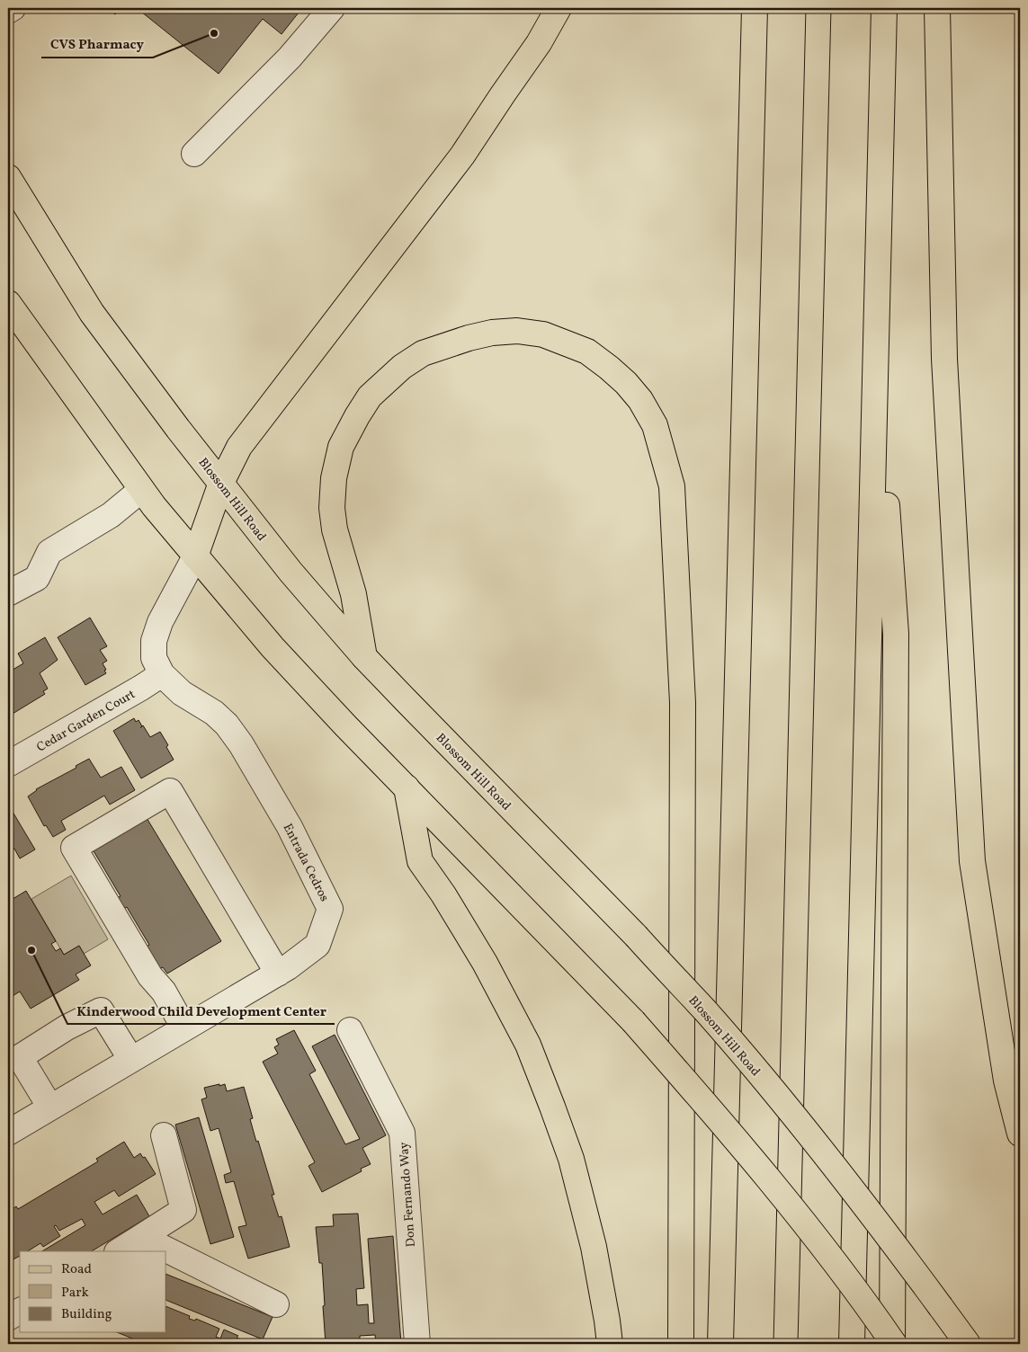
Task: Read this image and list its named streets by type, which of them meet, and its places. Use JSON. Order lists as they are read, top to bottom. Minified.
{"streets":{"main road":["Blossom Hill Road"],"street":["Cedar Garden Court","Entrada Cedros","Don Fernando Way"]},"crossings":[["Cedar Garden Court","Entrada Cedros"]],"places":["CVS Pharmacy","Kinderwood Child Development Center"],"legend":["Road","Park","Building"]}
